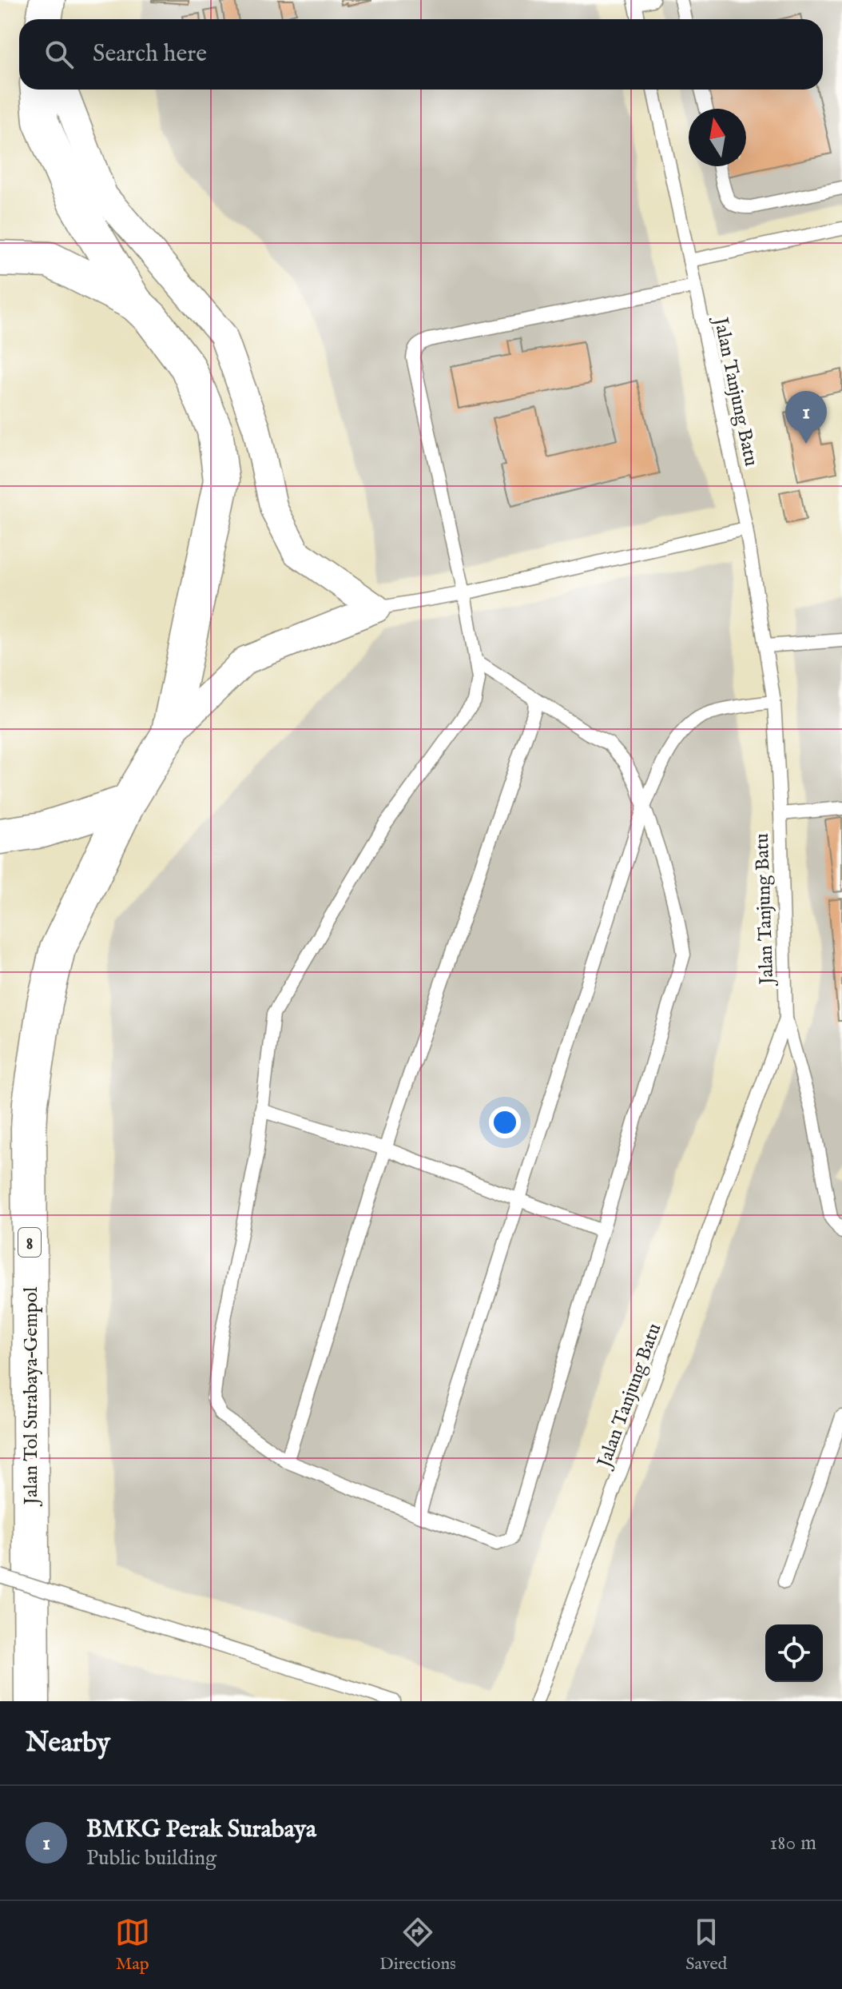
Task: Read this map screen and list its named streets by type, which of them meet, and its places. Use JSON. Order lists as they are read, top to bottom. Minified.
{"streets":{"main road":["8","Jalan Tol Surabaya–Gempol"],"lane":["Jalan Tanjung Batu"]},"north":"top","page":{"search":"Search here","pins":"1","heading":"Nearby","list":[{"mark":"1","name":"BMKG Perak Surabaya","note":"Public building","value":"180 m"}],"nav":["Map","Directions","Saved"]}}
